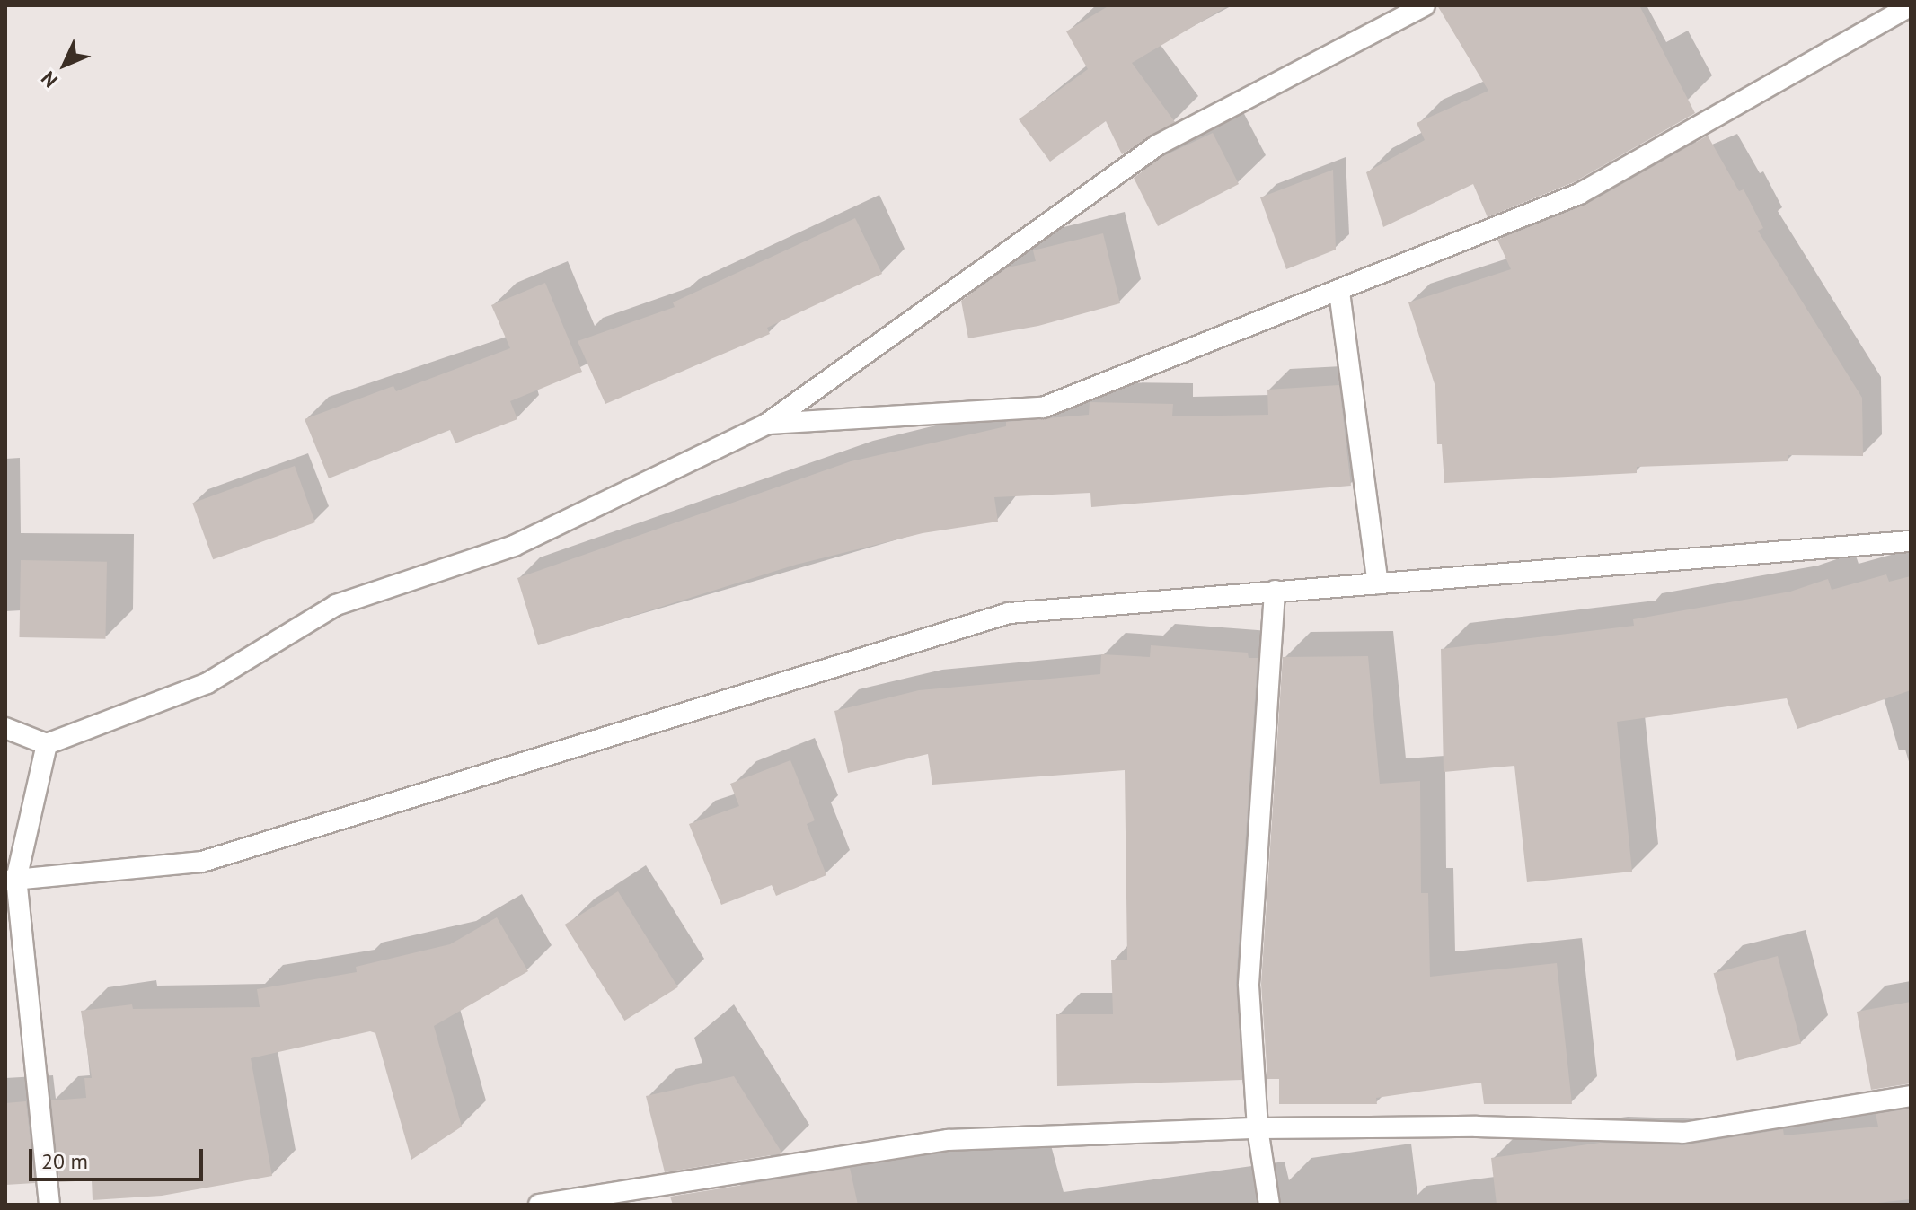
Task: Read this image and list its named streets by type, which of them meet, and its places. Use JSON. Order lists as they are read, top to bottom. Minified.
{"scale_bar":"20 m","north":"bottom left"}
